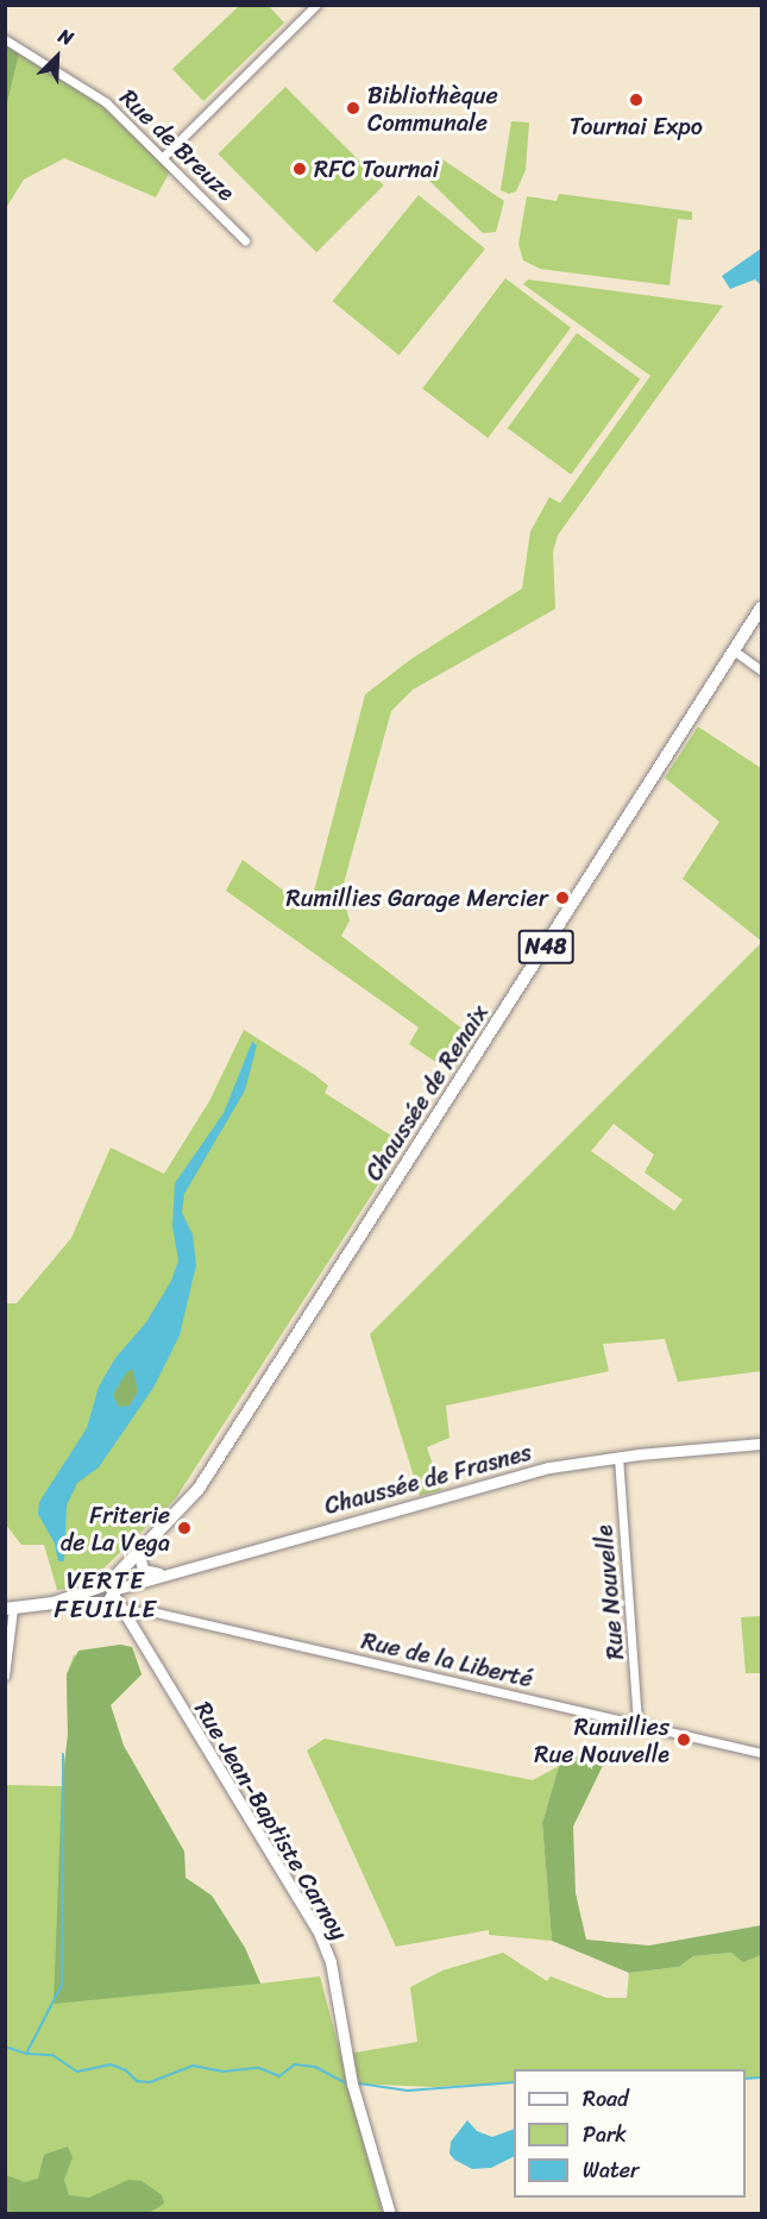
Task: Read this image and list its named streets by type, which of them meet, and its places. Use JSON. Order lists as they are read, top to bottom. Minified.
{"streets":{"main road":["N48","Chaussée de Renaix","Chaussée de Frasnes","Rue Jean-Baptiste Carnoy"],"street":["Rue de Breuze","Rue Nouvelle","Rue de la Liberté"]},"crossings":[["N48","Chaussée de Renaix"],["N48","Chaussée de Frasnes"],["Chaussée de Renaix","Chaussée de Frasnes"],["Chaussée de Frasnes","Rue Nouvelle"],["Rue Nouvelle","Rue de la Liberté"],["Rue de la Liberté","Rue Jean-Baptiste Carnoy"]],"districts":["VERTE FEUILLE"],"places":["Tournai Expo","Bibliothèque Communale","RFC Tournai","Rumillies Garage Mercier","Friterie de La Vega","Rumillies Rue Nouvelle"],"legend":["Road","Park","Water"],"north":"top right"}
